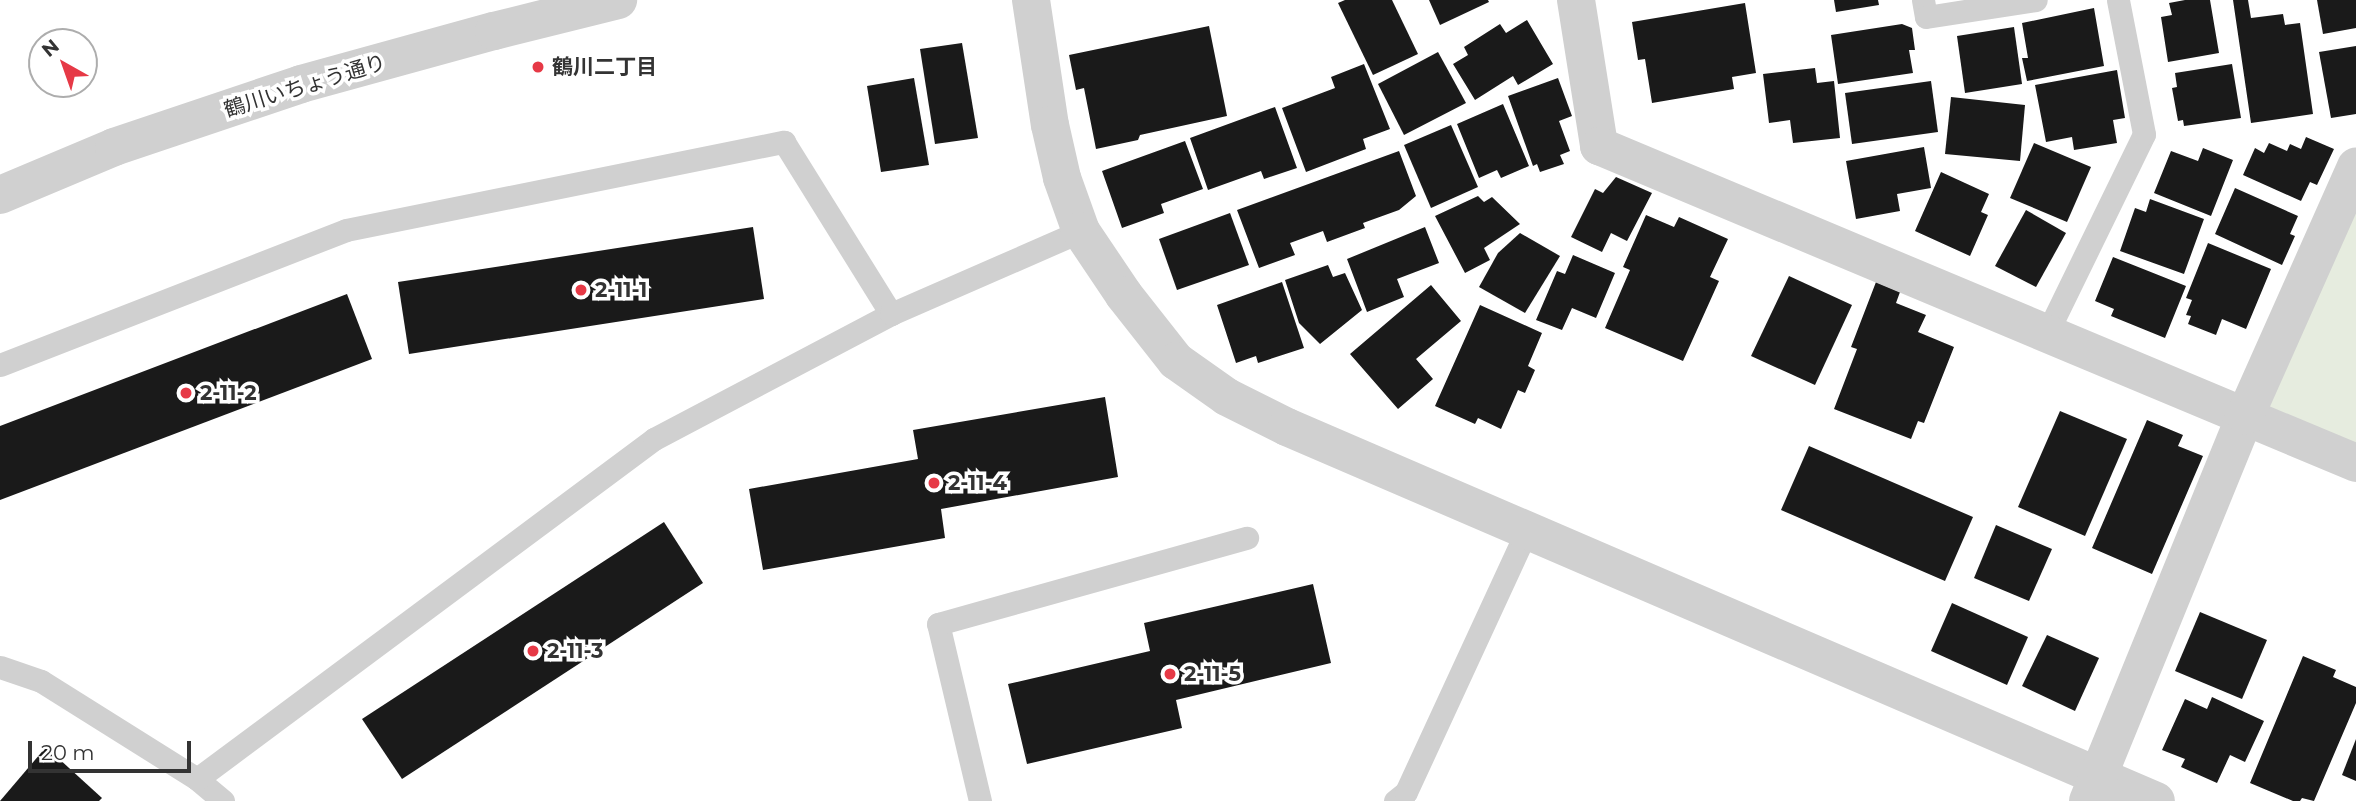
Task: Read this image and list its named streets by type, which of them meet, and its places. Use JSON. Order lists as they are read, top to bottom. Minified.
{"streets":{"street":["鶴川いちょう通り"]},"places":["鶴川二丁目","2-11-1","2-11-2","2-11-4","2-11-3","2-11-5"],"scale_bar":"20 m","north":"top left"}
